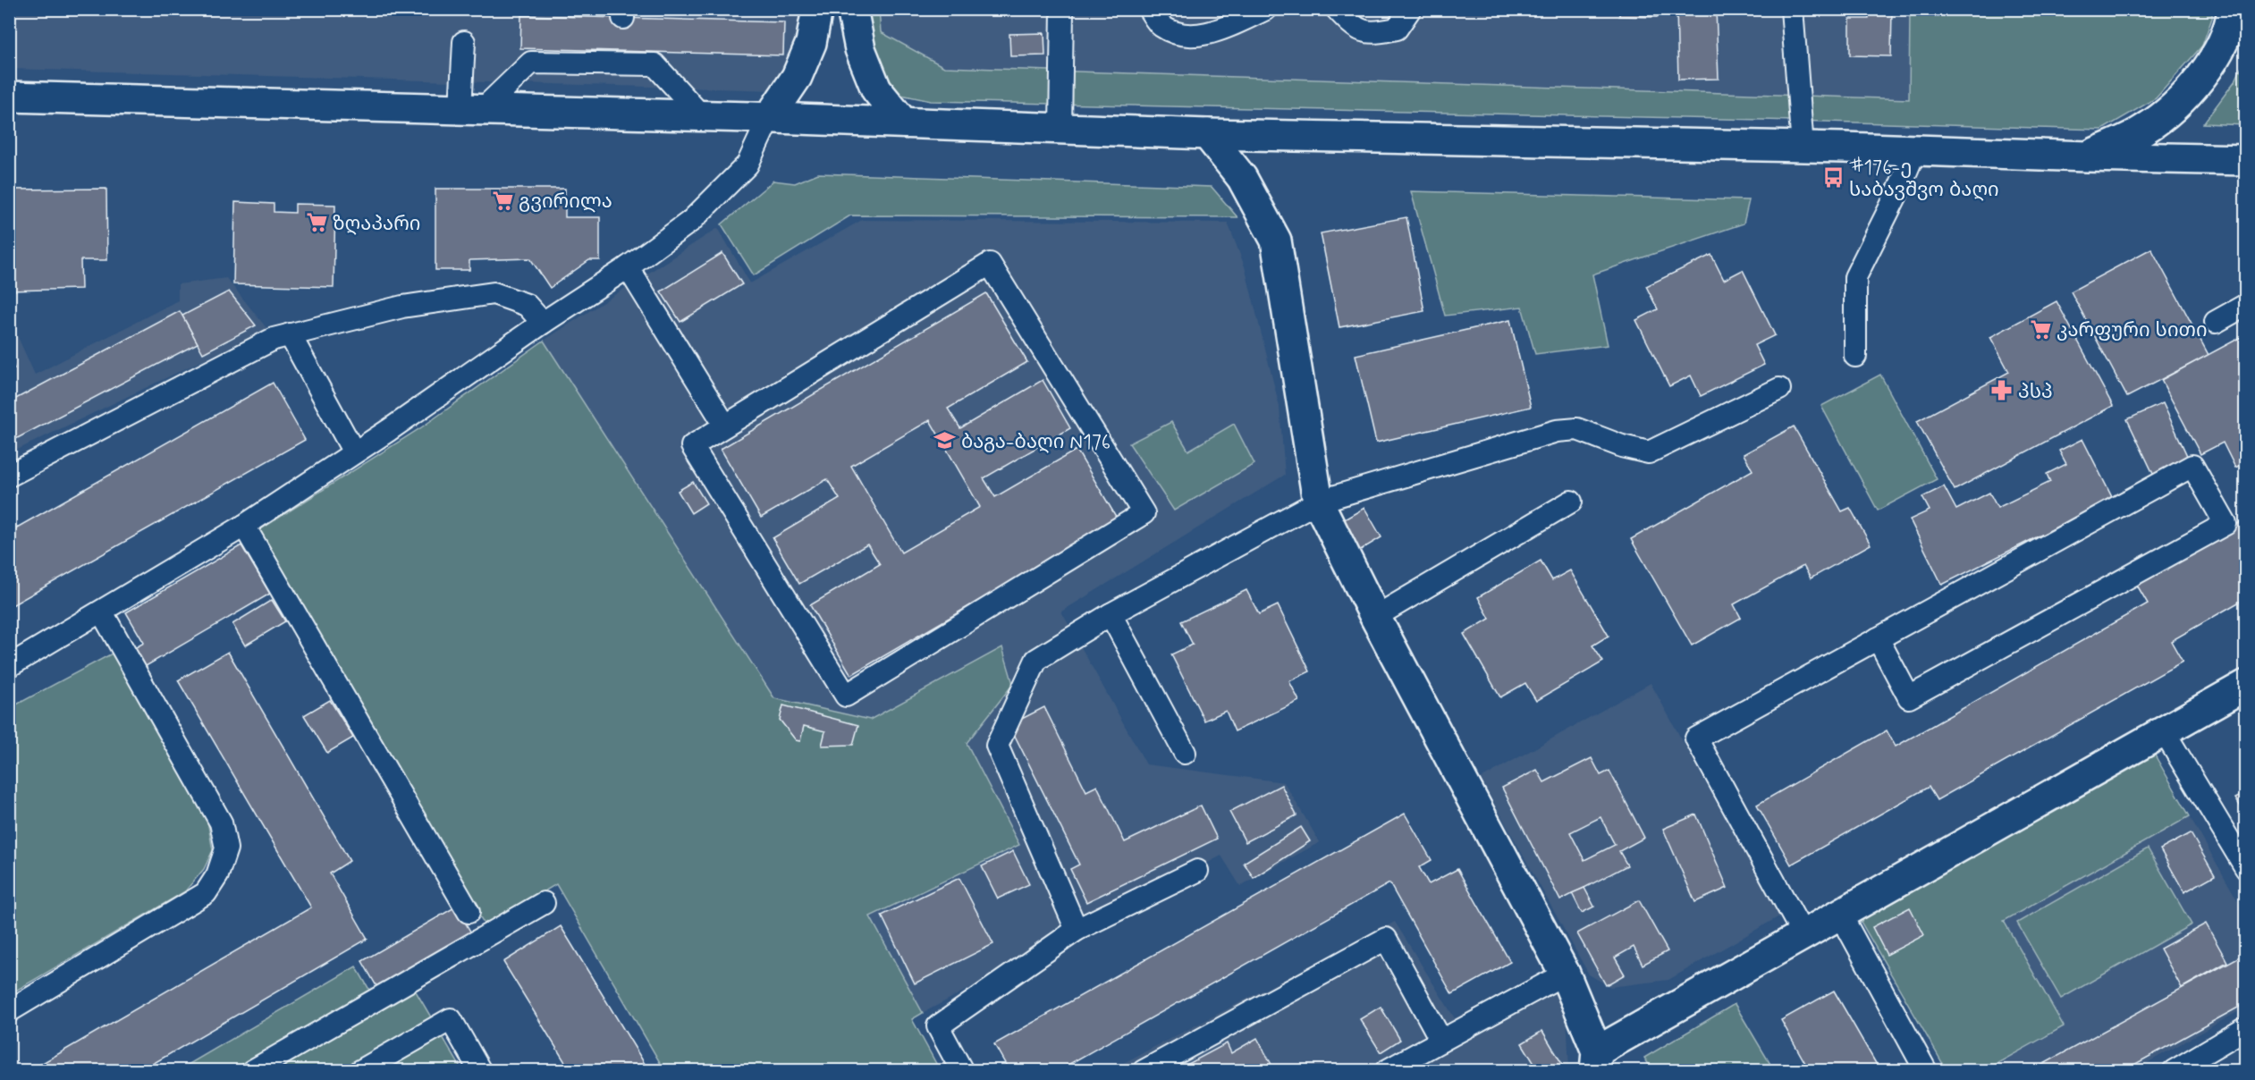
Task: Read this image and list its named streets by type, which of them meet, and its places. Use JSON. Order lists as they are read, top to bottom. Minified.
{"places":{"bus stop":["#176-ე საბავშვო ბაღი"],"supermarket":["გვირილა","ზღაპარი","კარფური სითი"],"pharmacy":["პსპ"],"school or university":["ბაგა-ბაღი N176"]}}
